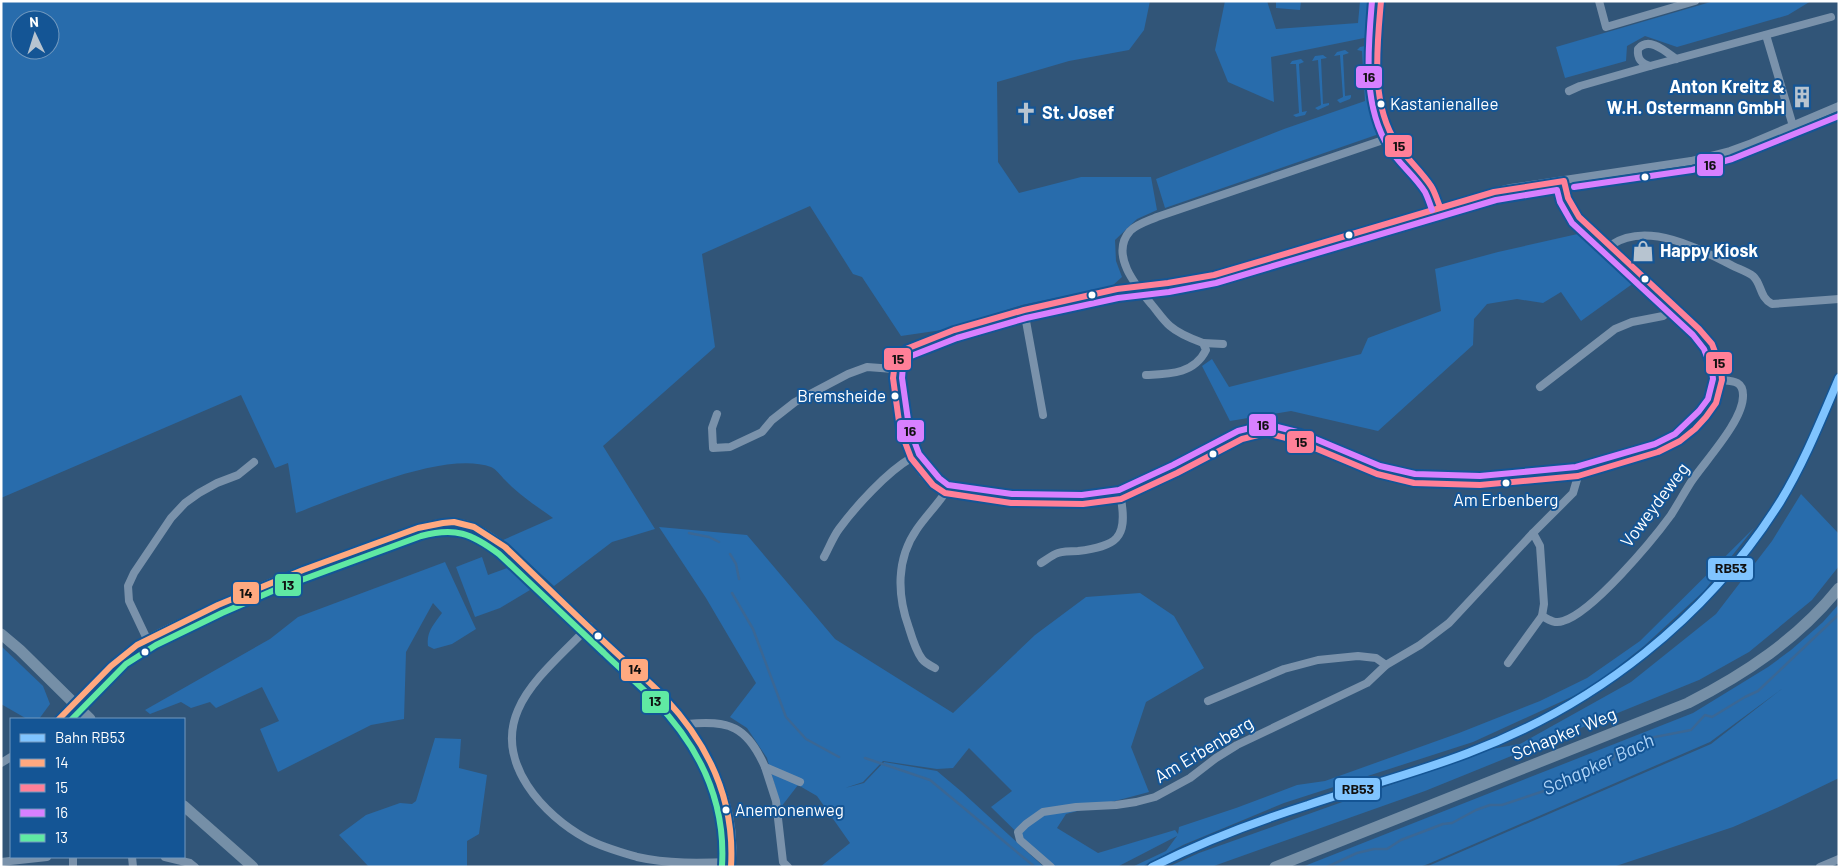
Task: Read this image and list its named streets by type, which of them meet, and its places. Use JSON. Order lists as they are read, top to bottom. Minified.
{"streets":{"street":["Voweydeweg","Schapker Weg","Am Erbenberg"]},"water":["Schapker Bach"],"places":{"building":["Anton Kreitz & W.H. Ostermann GmbH"],"other":["Kastanienallee","Bremsheide","Am Erbenberg","Anemonenweg"],"church":["St. Josef"],"shop":["Happy Kiosk"]},"lines":["transit line 15","transit line 16","rail line RB53","transit line 14","transit line 13"],"legend":["Bahn RB53","14","15","16","13"],"north":"top"}
